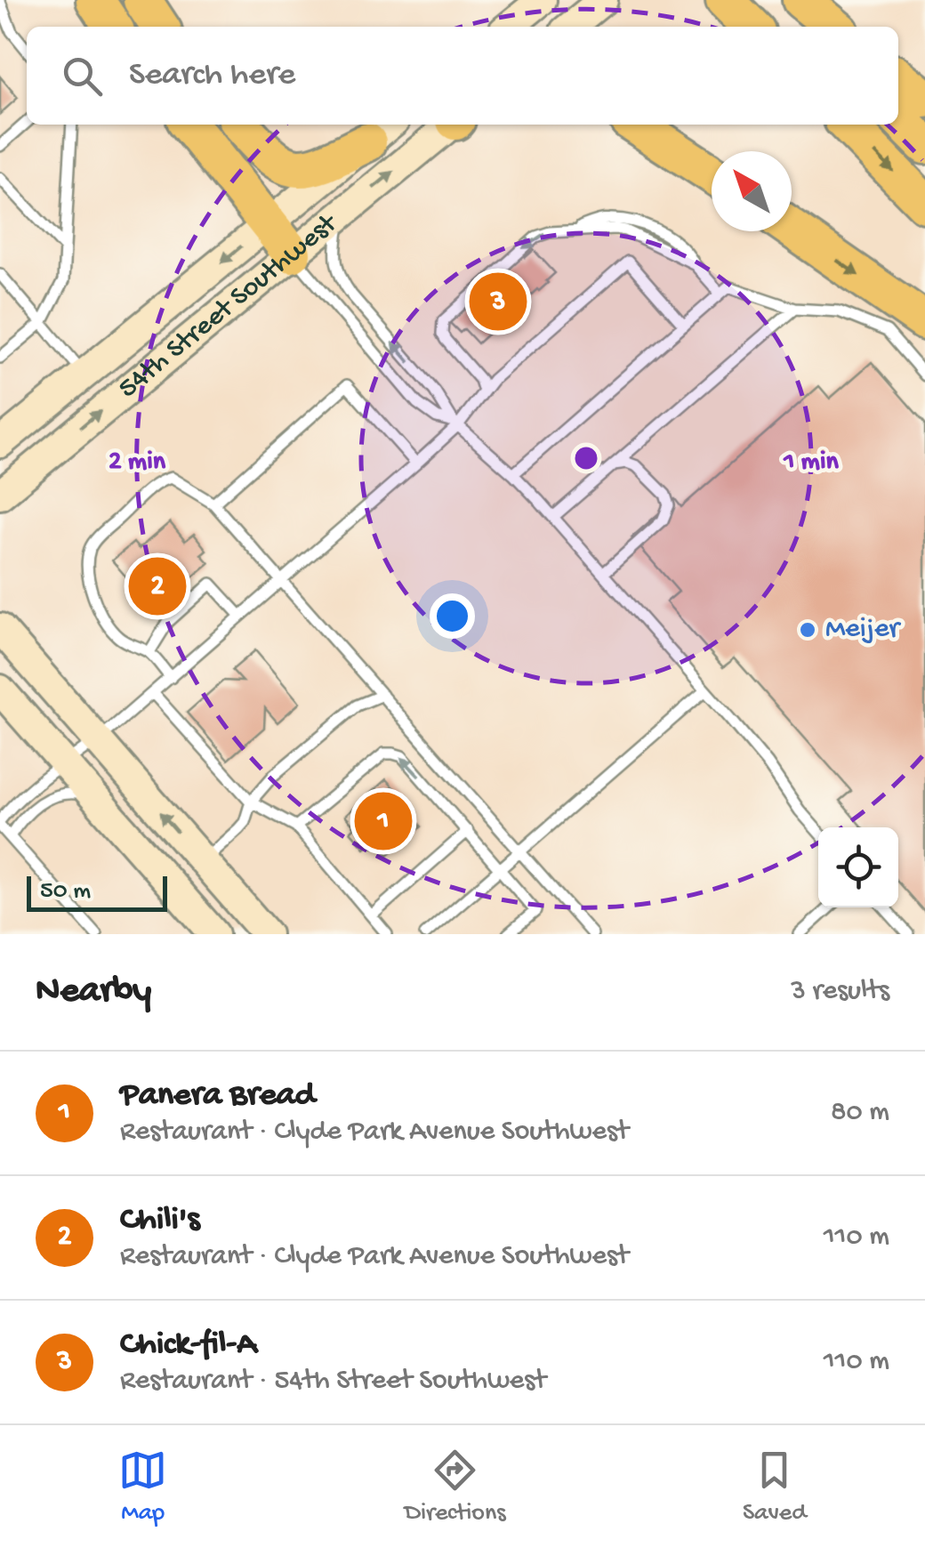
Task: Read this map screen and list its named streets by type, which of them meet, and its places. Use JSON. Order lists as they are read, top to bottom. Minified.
{"streets":{"main road":["54th Street Southwest"]},"places":["Meijer"],"scale_bar":"50 m","north":"top left","page":{"search":"Search here","pins":["3","2","1"],"scale":"50 m","heading":["Nearby","3 results"],"list":[{"mark":"1","name":"Panera Bread","note":"Restaurant · Clyde Park Avenue Southwest","value":"80 m"},{"mark":"2","name":"Chili's","note":"Restaurant · Clyde Park Avenue Southwest","value":"110 m"},{"mark":"3","name":"Chick-fil-A","note":"Restaurant · 54th Street Southwest","value":"110 m"}],"nav":["Map","Directions","Saved"]},"rings":["1 min","2 min"]}
